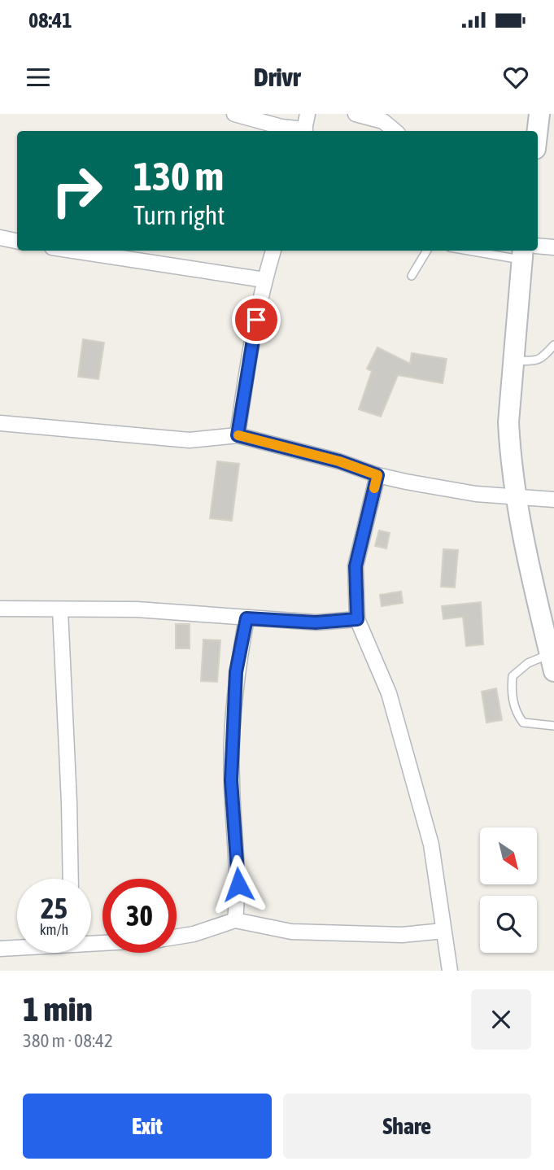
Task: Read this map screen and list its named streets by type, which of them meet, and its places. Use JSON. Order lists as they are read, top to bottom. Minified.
{"north":"bottom right","page":{"status":"08:41","header":"Drivr","turn":["130 m","Turn right"],"speed":"25 km/h","limit":"30","heading":["1 min","380 m · 08:42"],"buttons":["Exit","Share"]}}
